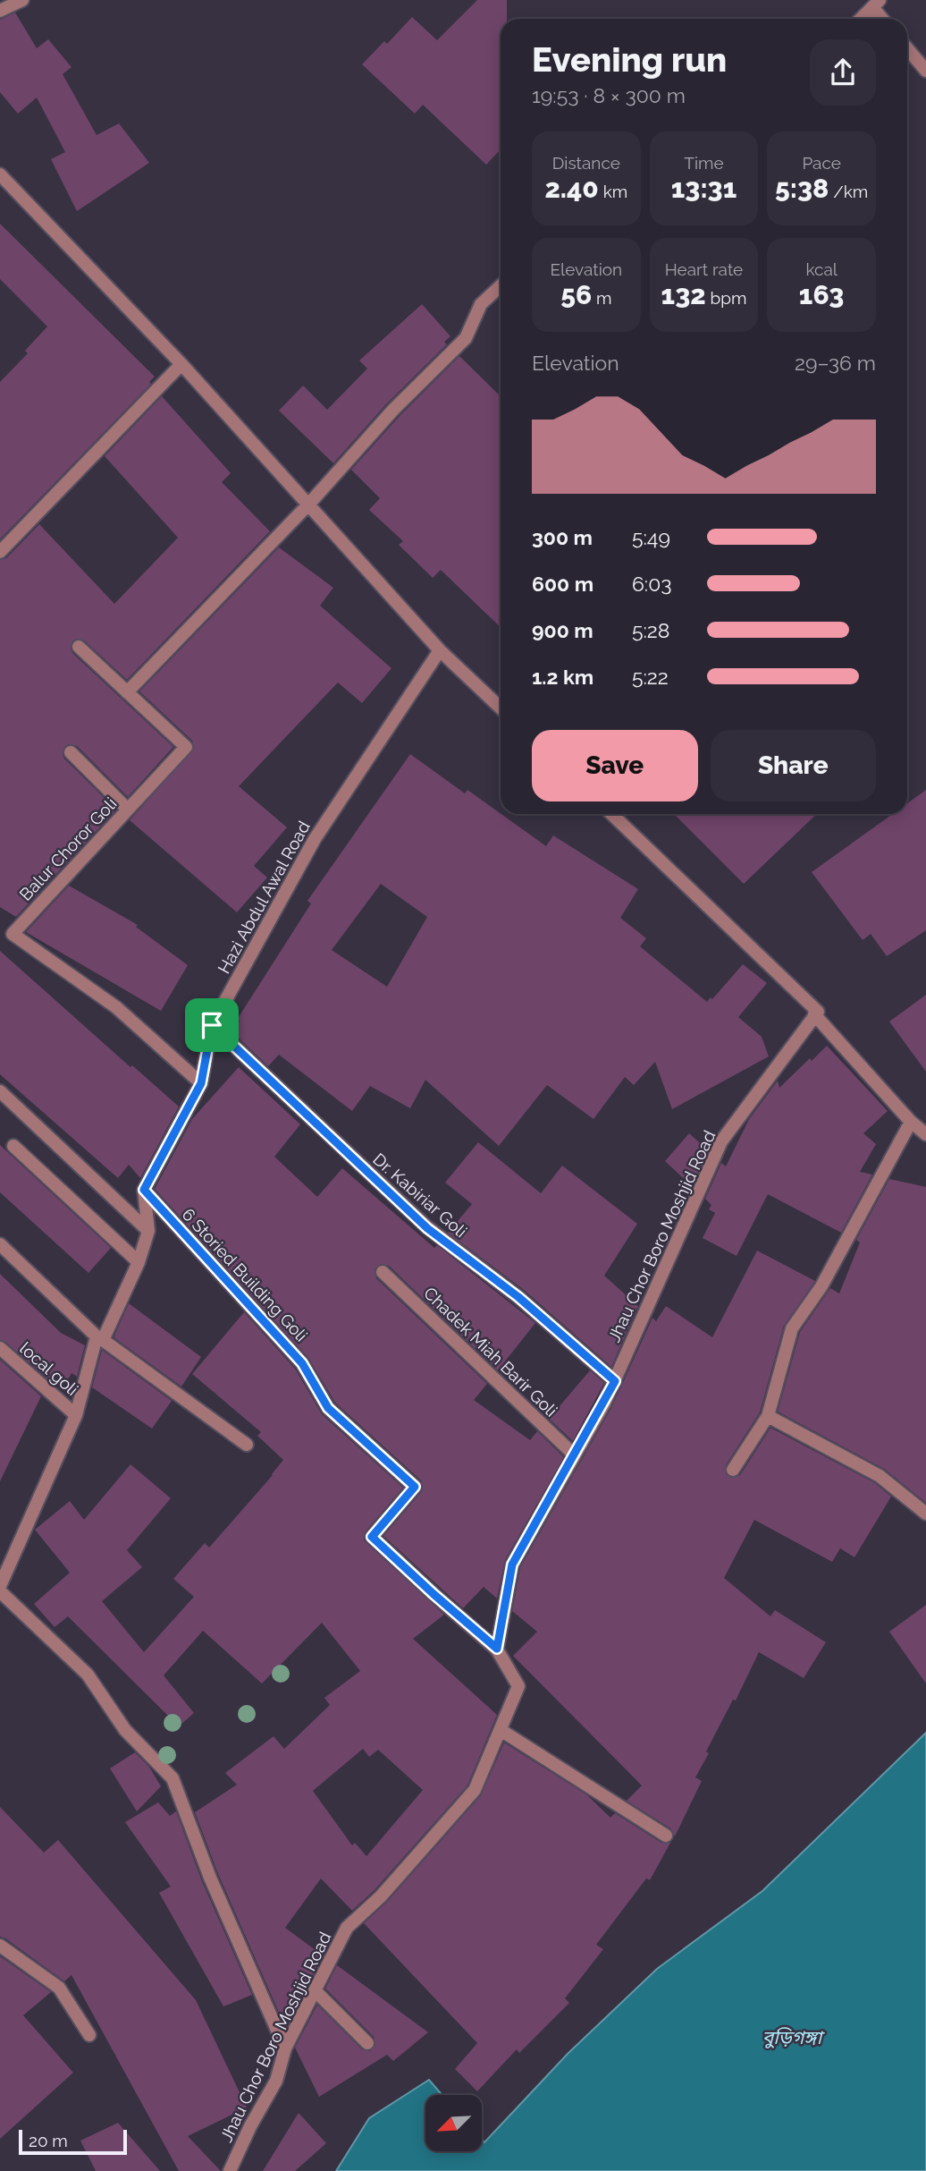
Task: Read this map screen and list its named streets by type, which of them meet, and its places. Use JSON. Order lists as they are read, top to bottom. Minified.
{"streets":{"street":["Balur Choror Goli","Hazi Abdul Awal Road","Dr. Kabiriar Goli","Jhau Chor Boro Moshjid Road","6 Storied Building Goli","Chadek Miah Barir Goli","local goli"]},"crossings":[["Balur Choror Goli","Hazi Abdul Awal Road"],["Hazi Abdul Awal Road","Dr. Kabiriar Goli"],["Hazi Abdul Awal Road","6 Storied Building Goli"],["Dr. Kabiriar Goli","Jhau Chor Boro Moshjid Road"],["Jhau Chor Boro Moshjid Road","6 Storied Building Goli"],["Jhau Chor Boro Moshjid Road","Chadek Miah Barir Goli"]],"water":["বুড়িগঙ্গা"],"scale_bar":"20 m","north":"bottom left","page":{"heading":["Evening run","19:53 · 8 × 300 m"],"stats":[["Distance","2.40 km"],["Time","13:31"],["Pace","5:38 /km"],["Elevation","56 m"],["Heart rate","132 bpm"],["kcal","163"]],"chart":["Elevation","29–36 m"],"list":[{"name":"300 m","note":"5:49"},{"name":"600 m","note":"6:03"},{"name":"900 m","note":"5:28"},{"name":"1.2 km","note":"5:22"}],"buttons":["Save","Share"],"scale":"20 m"}}
